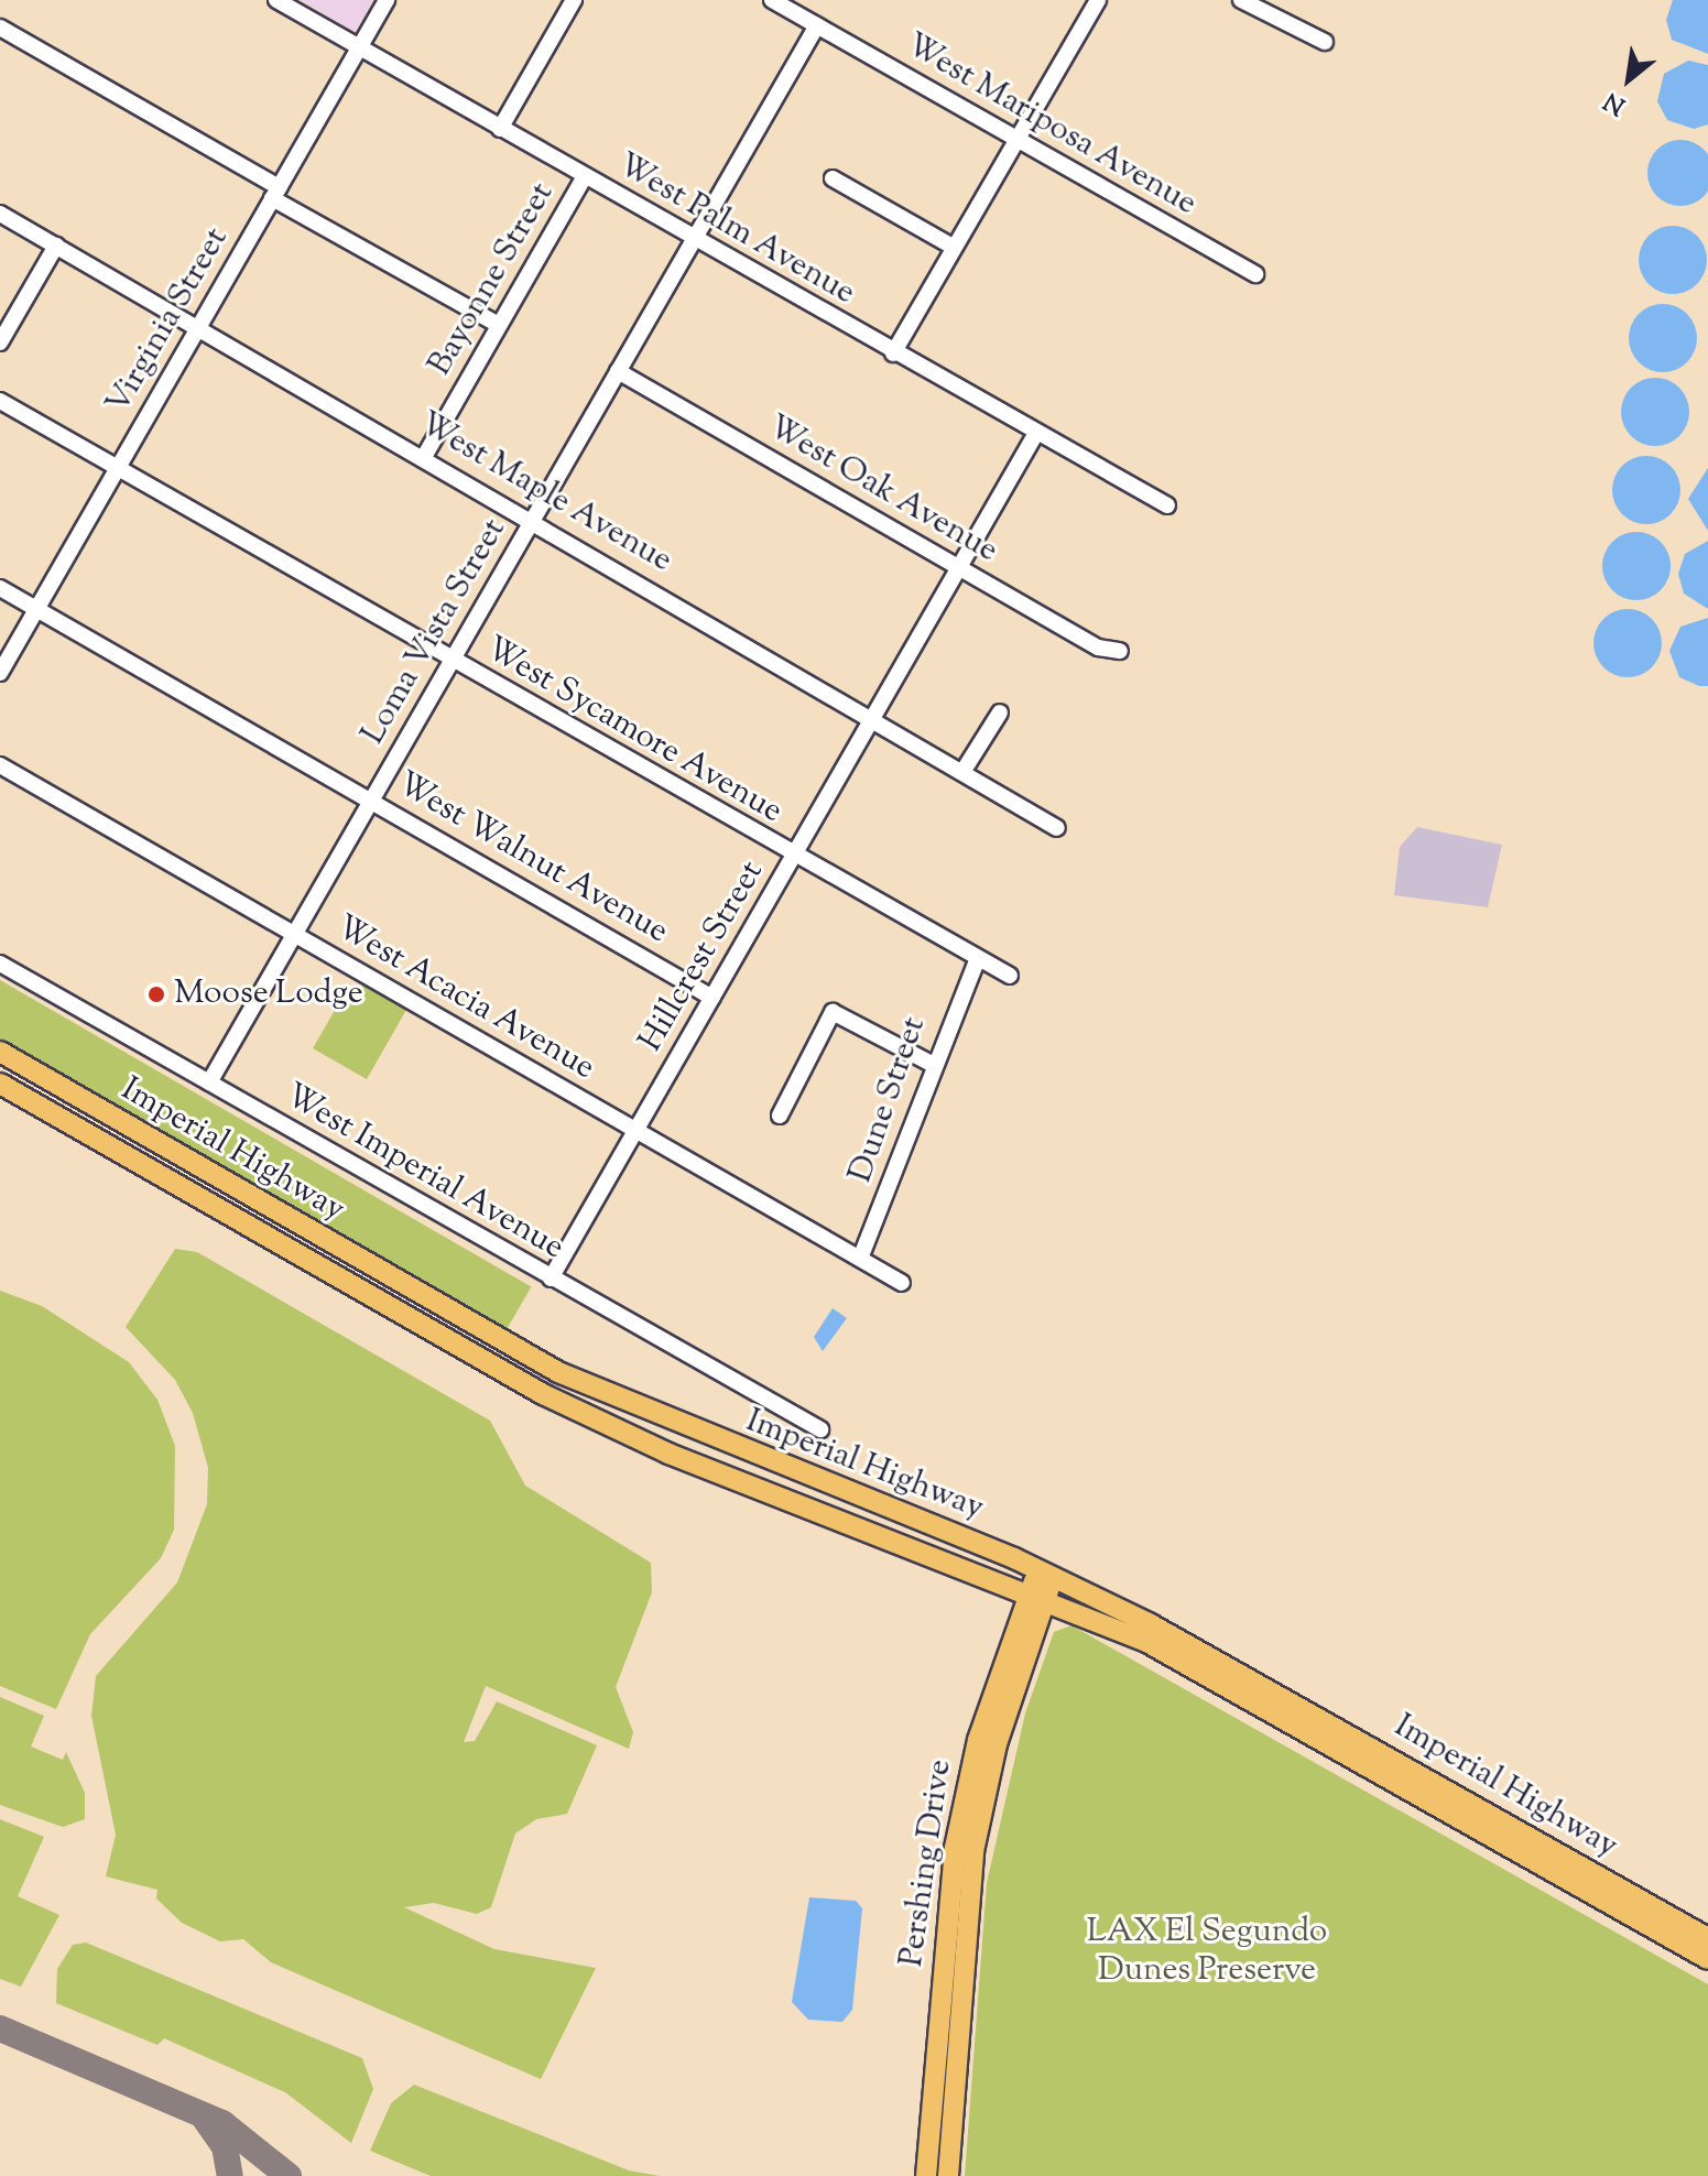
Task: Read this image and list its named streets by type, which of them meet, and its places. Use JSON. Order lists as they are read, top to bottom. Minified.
{"streets":{"main road":["Imperial Highway","Pershing Drive"],"street":["West Mariposa Avenue","West Palm Avenue","Bayonne Street","Virginia Street","West Oak Avenue","West Maple Avenue","Loma Vista Street","West Sycamore Avenue","West Walnut Avenue","Hillcrest Street","West Acacia Avenue","Dune Street","West Imperial Avenue"]},"crossings":[["West Mariposa Avenue","Loma Vista Street"],["West Palm Avenue","Bayonne Street"],["West Palm Avenue","Virginia Street"],["West Palm Avenue","Loma Vista Street"],["West Palm Avenue","Hillcrest Street"],["Bayonne Street","West Maple Avenue"],["Virginia Street","West Maple Avenue"],["Virginia Street","West Sycamore Avenue"],["Virginia Street","West Walnut Avenue"],["West Oak Avenue","Loma Vista Street"],["West Oak Avenue","Hillcrest Street"],["West Maple Avenue","Loma Vista Street"],["West Maple Avenue","Hillcrest Street"],["Loma Vista Street","West Sycamore Avenue"],["Loma Vista Street","West Walnut Avenue"],["Loma Vista Street","West Acacia Avenue"],["Loma Vista Street","West Imperial Avenue"],["West Sycamore Avenue","Hillcrest Street"],["West Sycamore Avenue","Dune Street"],["West Walnut Avenue","Hillcrest Street"],["Hillcrest Street","West Acacia Avenue"],["Hillcrest Street","West Imperial Avenue"],["West Acacia Avenue","Dune Street"],["Imperial Highway","Pershing Drive"]],"parks":["LAX El Segundo Dunes Preserve"],"places":["Moose Lodge"],"north":"bottom left"}
